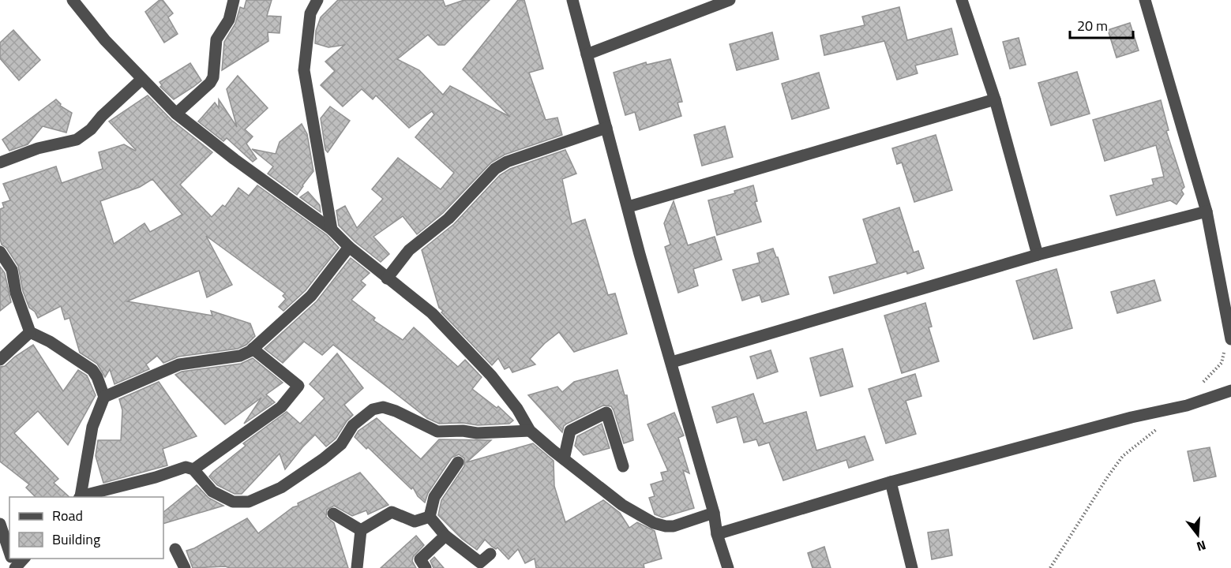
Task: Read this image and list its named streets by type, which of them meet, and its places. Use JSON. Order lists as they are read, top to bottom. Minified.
{"legend":["Road","Building"],"scale_bar":"20 m","north":"bottom"}
